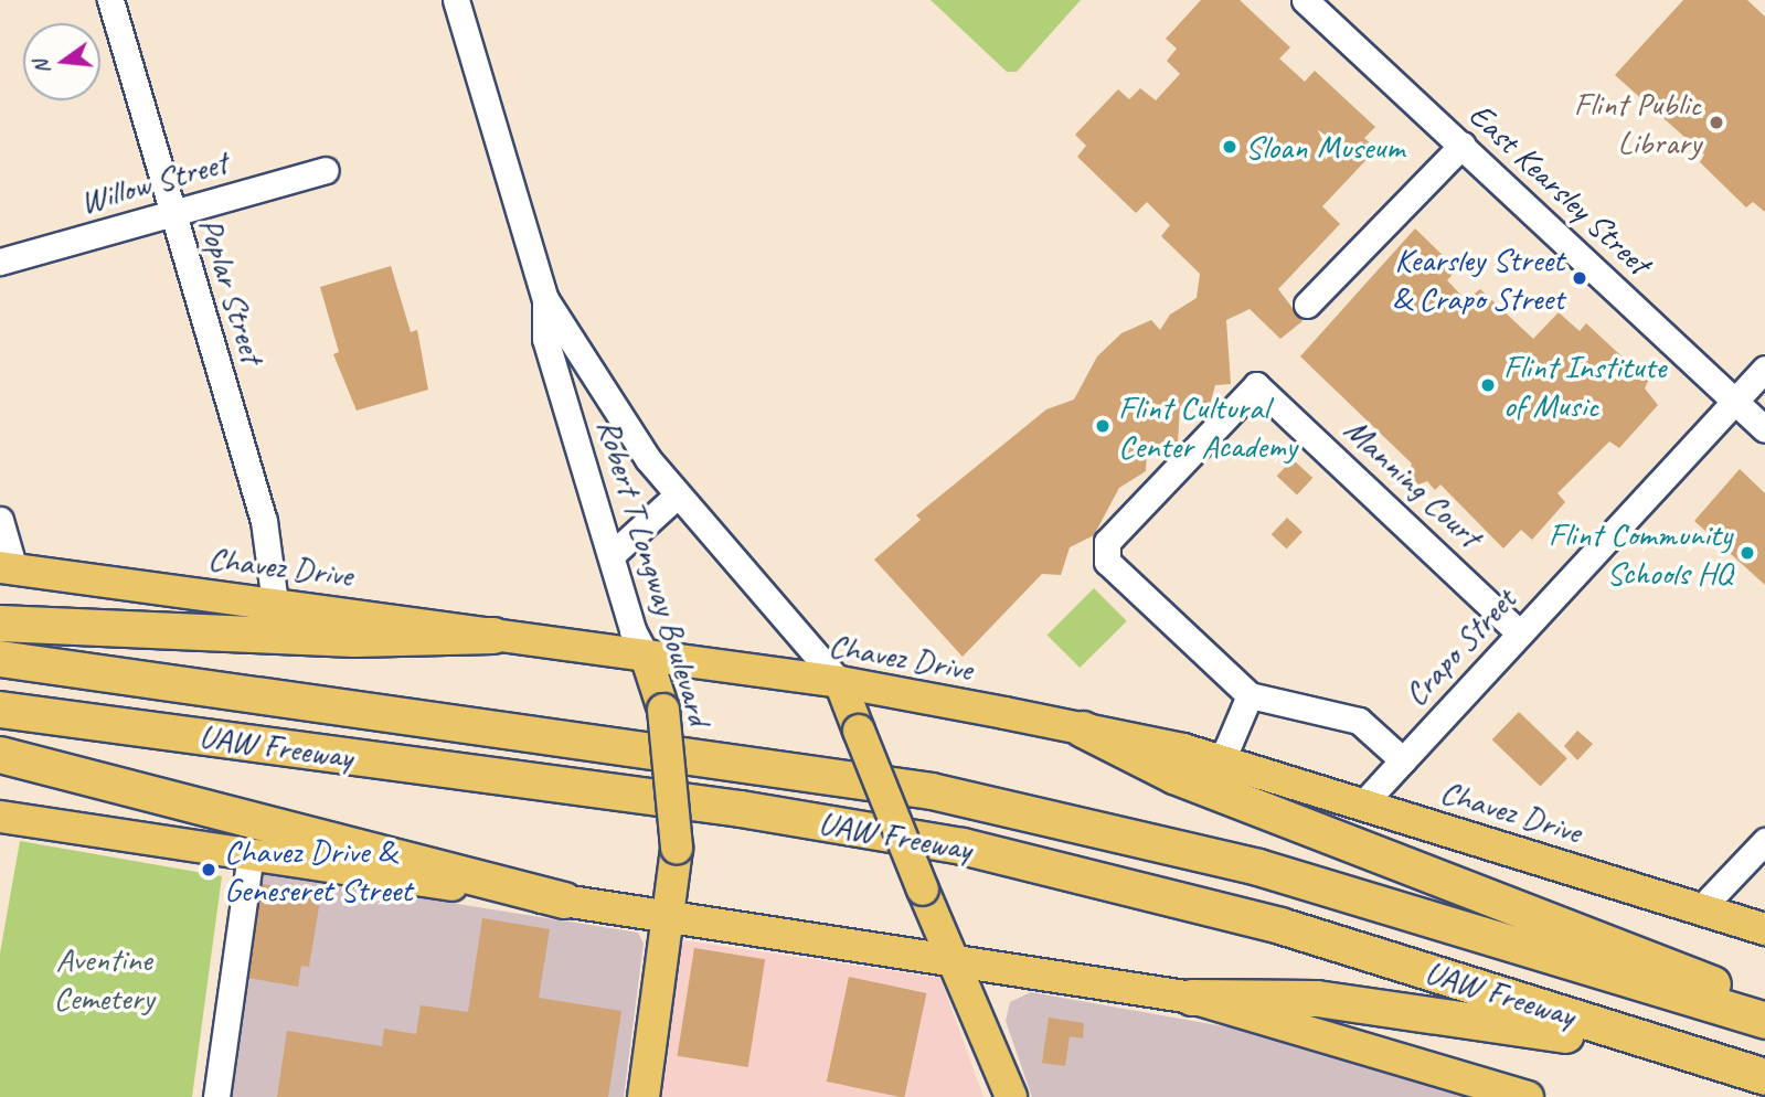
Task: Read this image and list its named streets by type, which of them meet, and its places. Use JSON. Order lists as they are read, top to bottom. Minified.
{"streets":{"highway":["UAW Freeway"],"main road":["Chavez Drive","Robert T Longway Boulevard"],"street":["Willow Street","East Kearsley Street","Poplar Street","Manning Court","Crapo Street"]},"crossings":[["Willow Street","Poplar Street"],["East Kearsley Street","Crapo Street"],["Poplar Street","Chavez Drive"],["Manning Court","Crapo Street"],["Chavez Drive","Robert T Longway Boulevard"],["Chavez Drive","Crapo Street"]],"parks":["Aventine Cemetery"],"places":["Flint Public Library","Sloan Museum","Kearsley Street & Crapo Street","Flint Institute of Music","Flint Cultural Center Academy","Flint Community Schools HQ","Chavez Drive & Geneseret Street"],"north":"left"}
